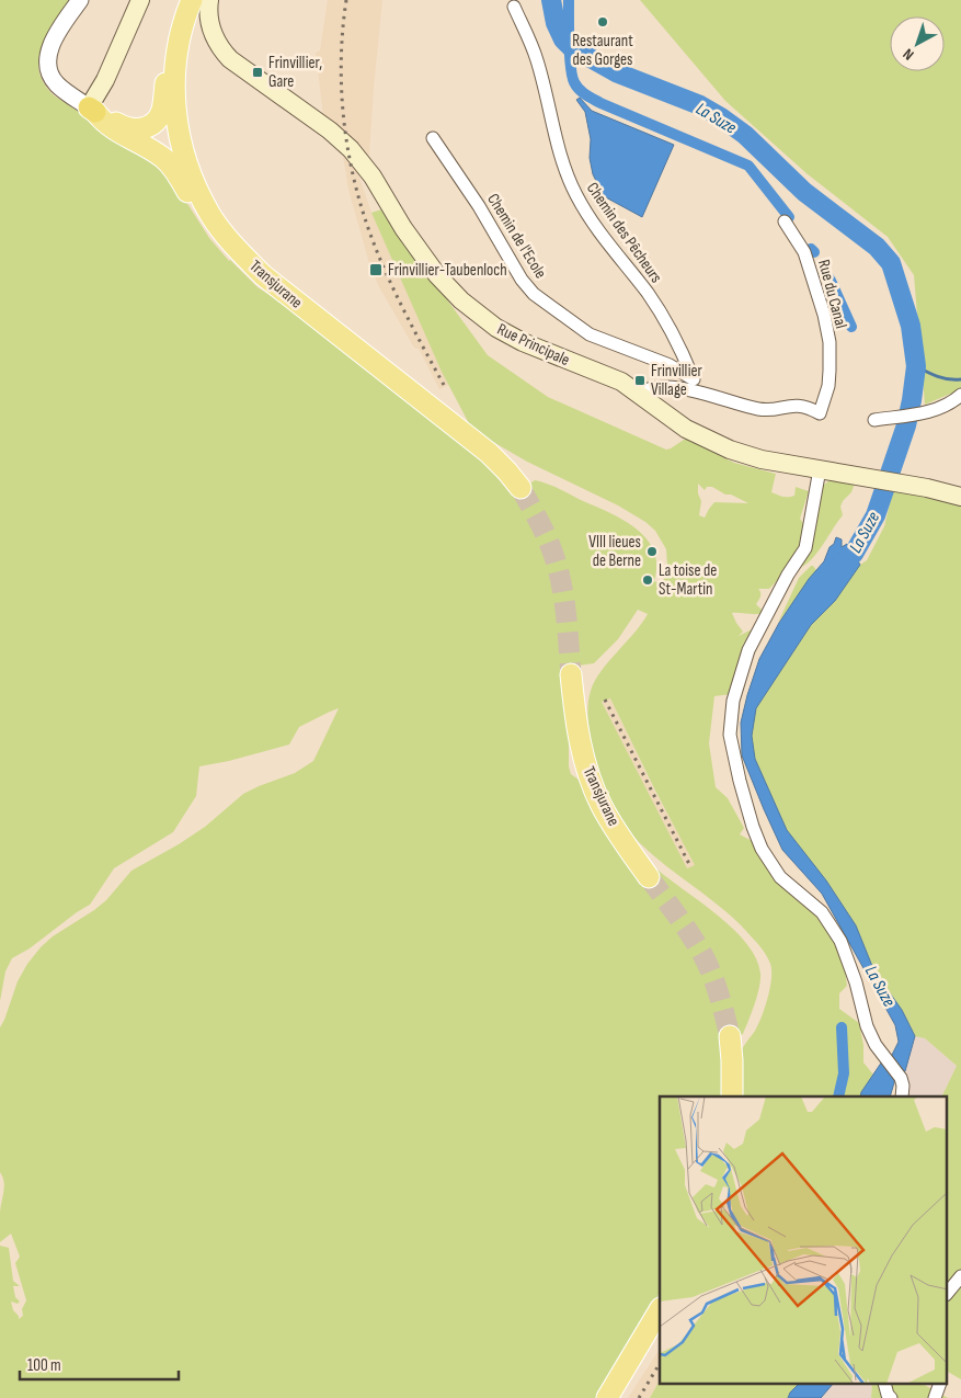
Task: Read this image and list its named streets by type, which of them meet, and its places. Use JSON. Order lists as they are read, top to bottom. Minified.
{"streets":{"main road":["Transjurane","Rue Principale"],"street":["Chemin des Pêcheurs","Chemin de l'Ecole","Rue du Canal"]},"crossings":[["Chemin des Pêcheurs","Chemin de l'Ecole"],["Chemin de l'Ecole","Rue du Canal"]],"water":["La Suze"],"places":{"other":["Restaurant des Gorges","VIII lieues de Berne","La toise de St-Martin"],"transit":["Frinvillier, Gare","Frinvillier-Taubenloch","Frinvillier Village"]},"scale_bar":"100 m","north":"bottom left"}
